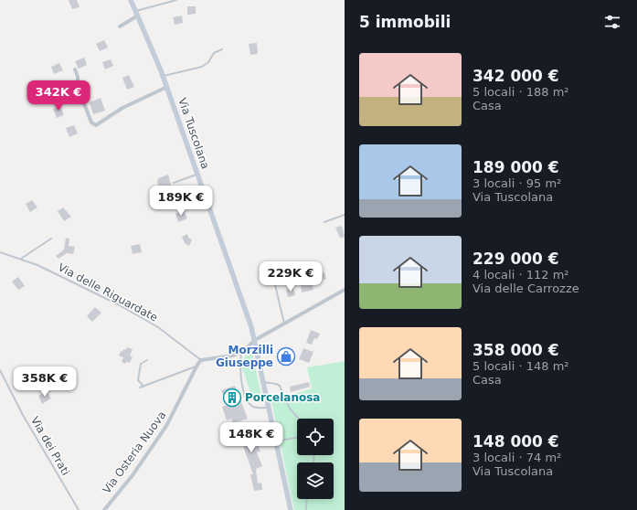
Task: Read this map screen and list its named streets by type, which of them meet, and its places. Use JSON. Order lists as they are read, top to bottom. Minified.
{"streets":{"main road":["Via Tuscolana"],"street":["Via Osteria Nuova"],"lane":["Via delle Riguardate","Via dei Prati"]},"crossings":[["Via delle Riguardate","Via Osteria Nuova"]],"places":{"shop":["Morzilli Giuseppe"],"building":["Porcelanosa"]},"page":{"heading":"5 immobili","list":[{"name":"342 000 €","note":"5 locali · 188 m² · Casa"},{"name":"189 000 €","note":"3 locali · 95 m² · Via Tuscolana"},{"name":"229 000 €","note":"4 locali · 112 m² · Via delle Carrozze"},{"name":"358 000 €","note":"5 locali · 148 m² · Casa"},{"name":"148 000 €","note":"3 locali · 74 m² · Via Tuscolana"}],"price":["342K €","189K €","229K €","358K €","148K €"]}}
